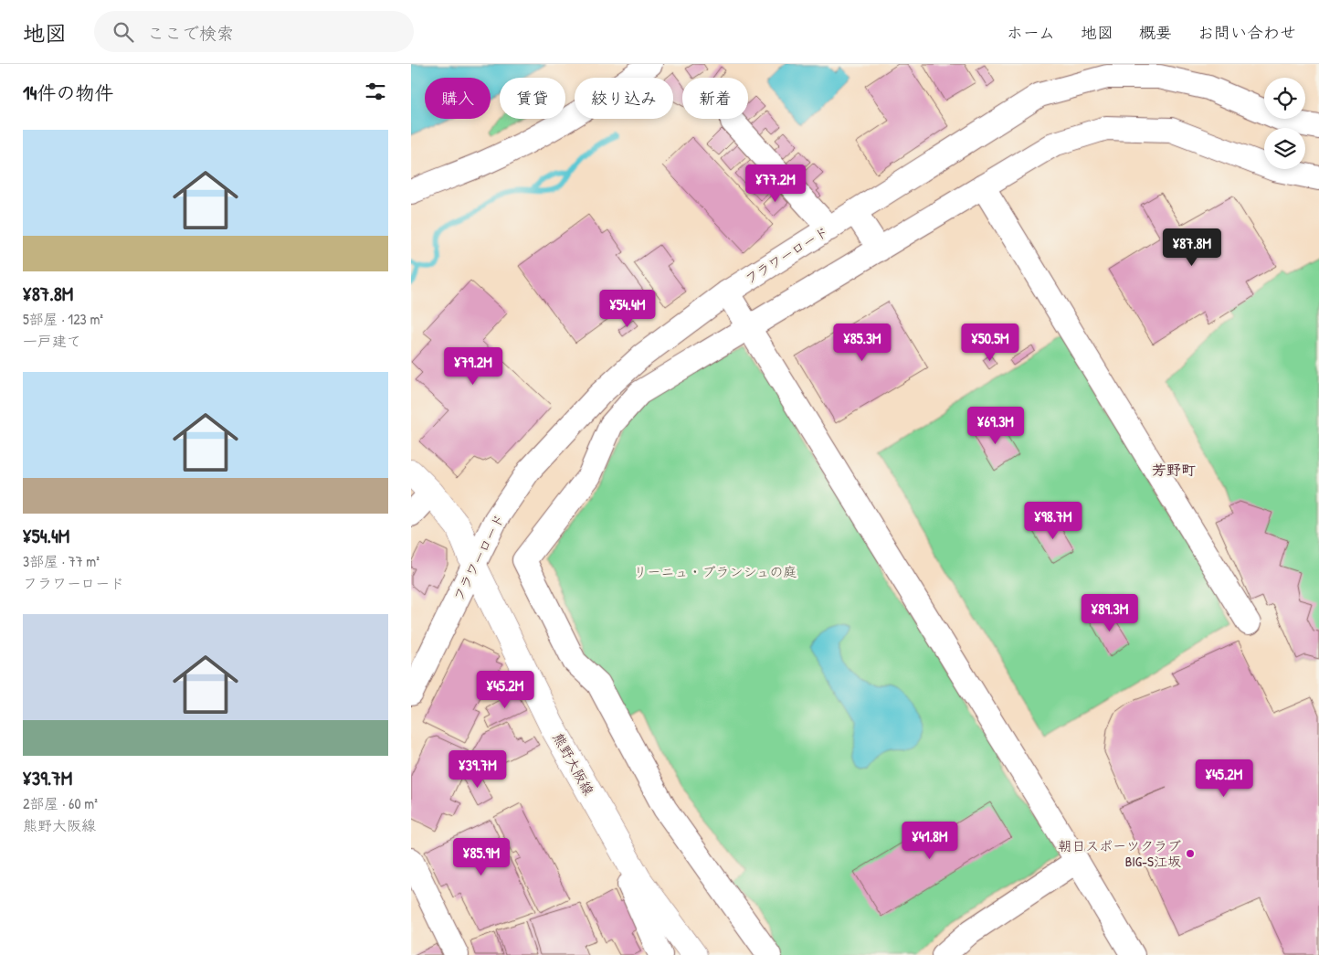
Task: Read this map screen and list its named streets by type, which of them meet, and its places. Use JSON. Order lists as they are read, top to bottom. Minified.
{"streets":{"main road":["熊野大阪線"],"street":["フラワーロード"]},"crossings":[["フラワーロード","熊野大阪線"]],"districts":["芳野町"],"parks":["リーニュ・ブランシュの庭"],"places":["朝日スポーツクラブ BIG-S江坂"],"page":{"header":"地図","search":"ここで検索","nav":["ホーム","地図","概要","お問い合わせ"],"heading":"14件の物件","chip":["購入","賃貸","絞り込み","新着"],"list":[{"name":"¥87.8M","note":"5部屋 · 123 m² · 一戸建て"},{"name":"¥54.4M","note":"3部屋 · 77 m² · フラワーロード"},{"name":"¥39.7M","note":"2部屋 · 60 m² · 熊野大阪線"}],"price":["¥77.2M","¥87.8M","¥54.4M","¥85.3M","¥50.5M","¥79.2M","¥69.3M","¥98.7M","¥89.3M","¥45.2M","¥39.7M","¥45.2M","¥41.8M","¥85.9M"]}}
